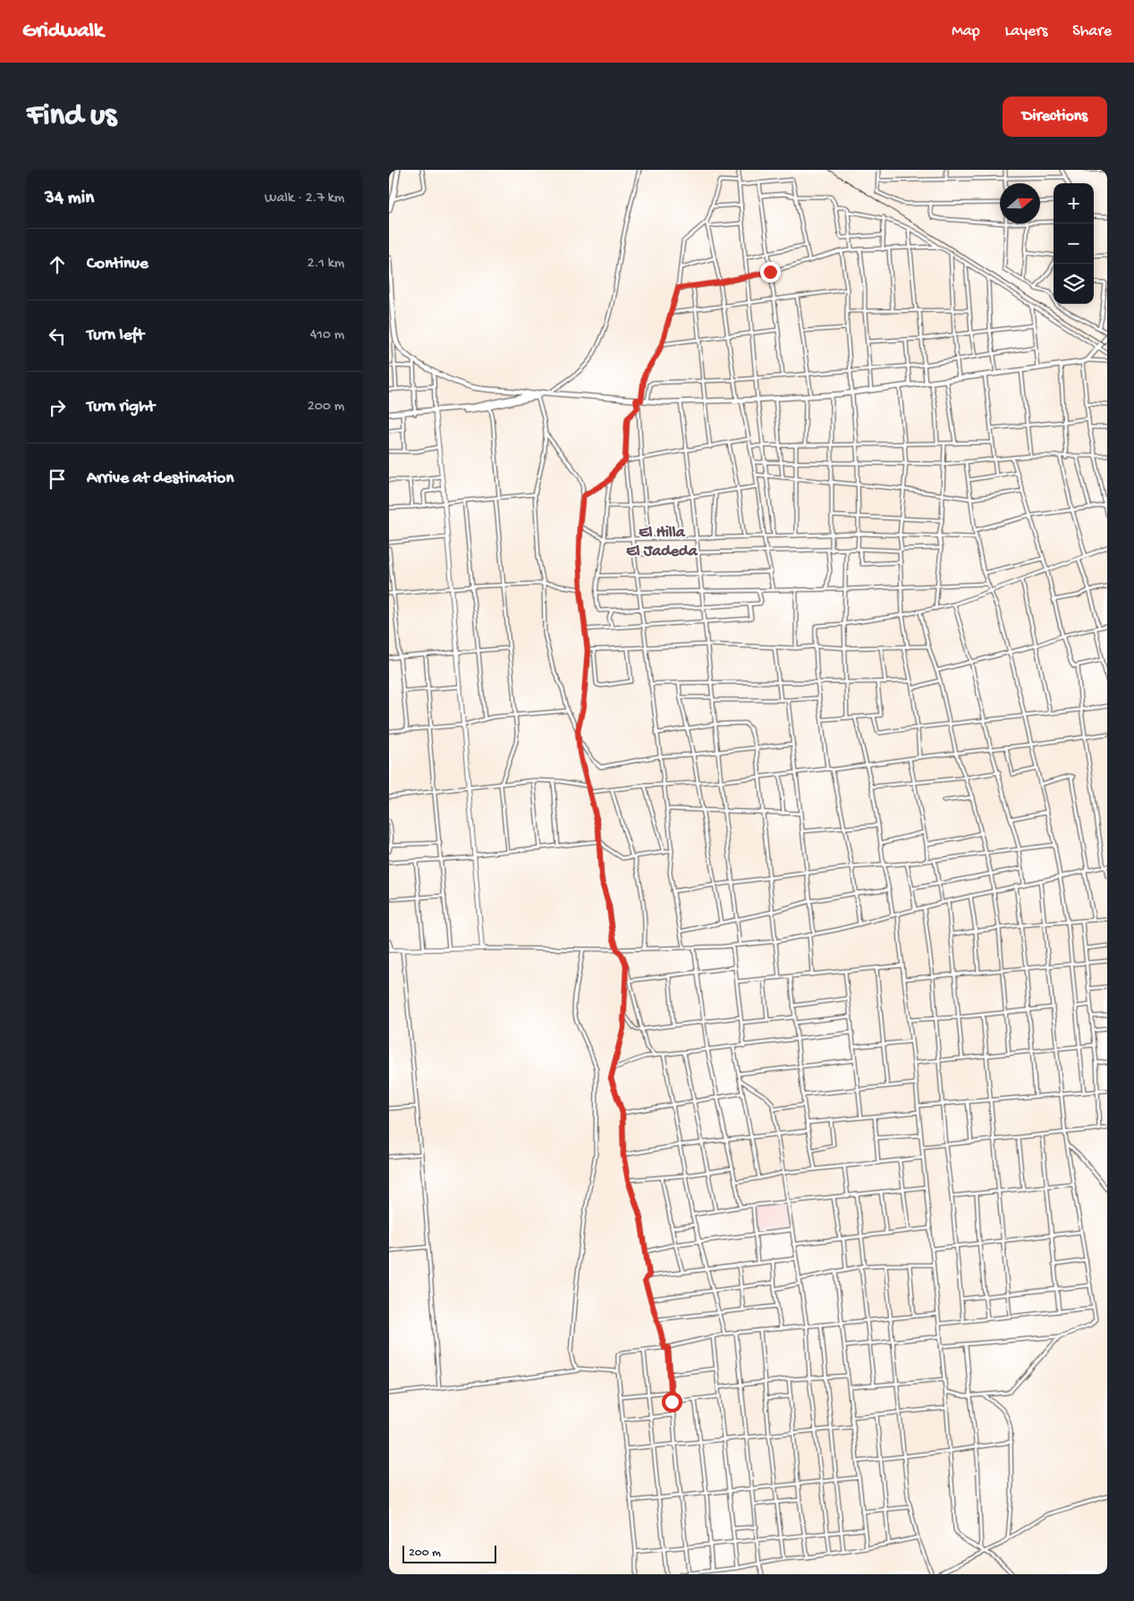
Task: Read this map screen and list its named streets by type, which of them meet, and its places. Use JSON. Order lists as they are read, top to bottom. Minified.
{"districts":["El Hilla El Jadeda"],"scale_bar":"200 m","north":"right","page":{"header":"Gridwalk","nav":["Map","Layers","Share"],"buttons":"Directions","title":"Find us","heading":["34 min","Walk · 2.7 km"],"map_buttons":["+","−"],"list":[["Continue","2.1 km"],["Turn left","410 m"],["Turn right","200 m"],"Arrive at destination"],"scale":"200 m"}}
